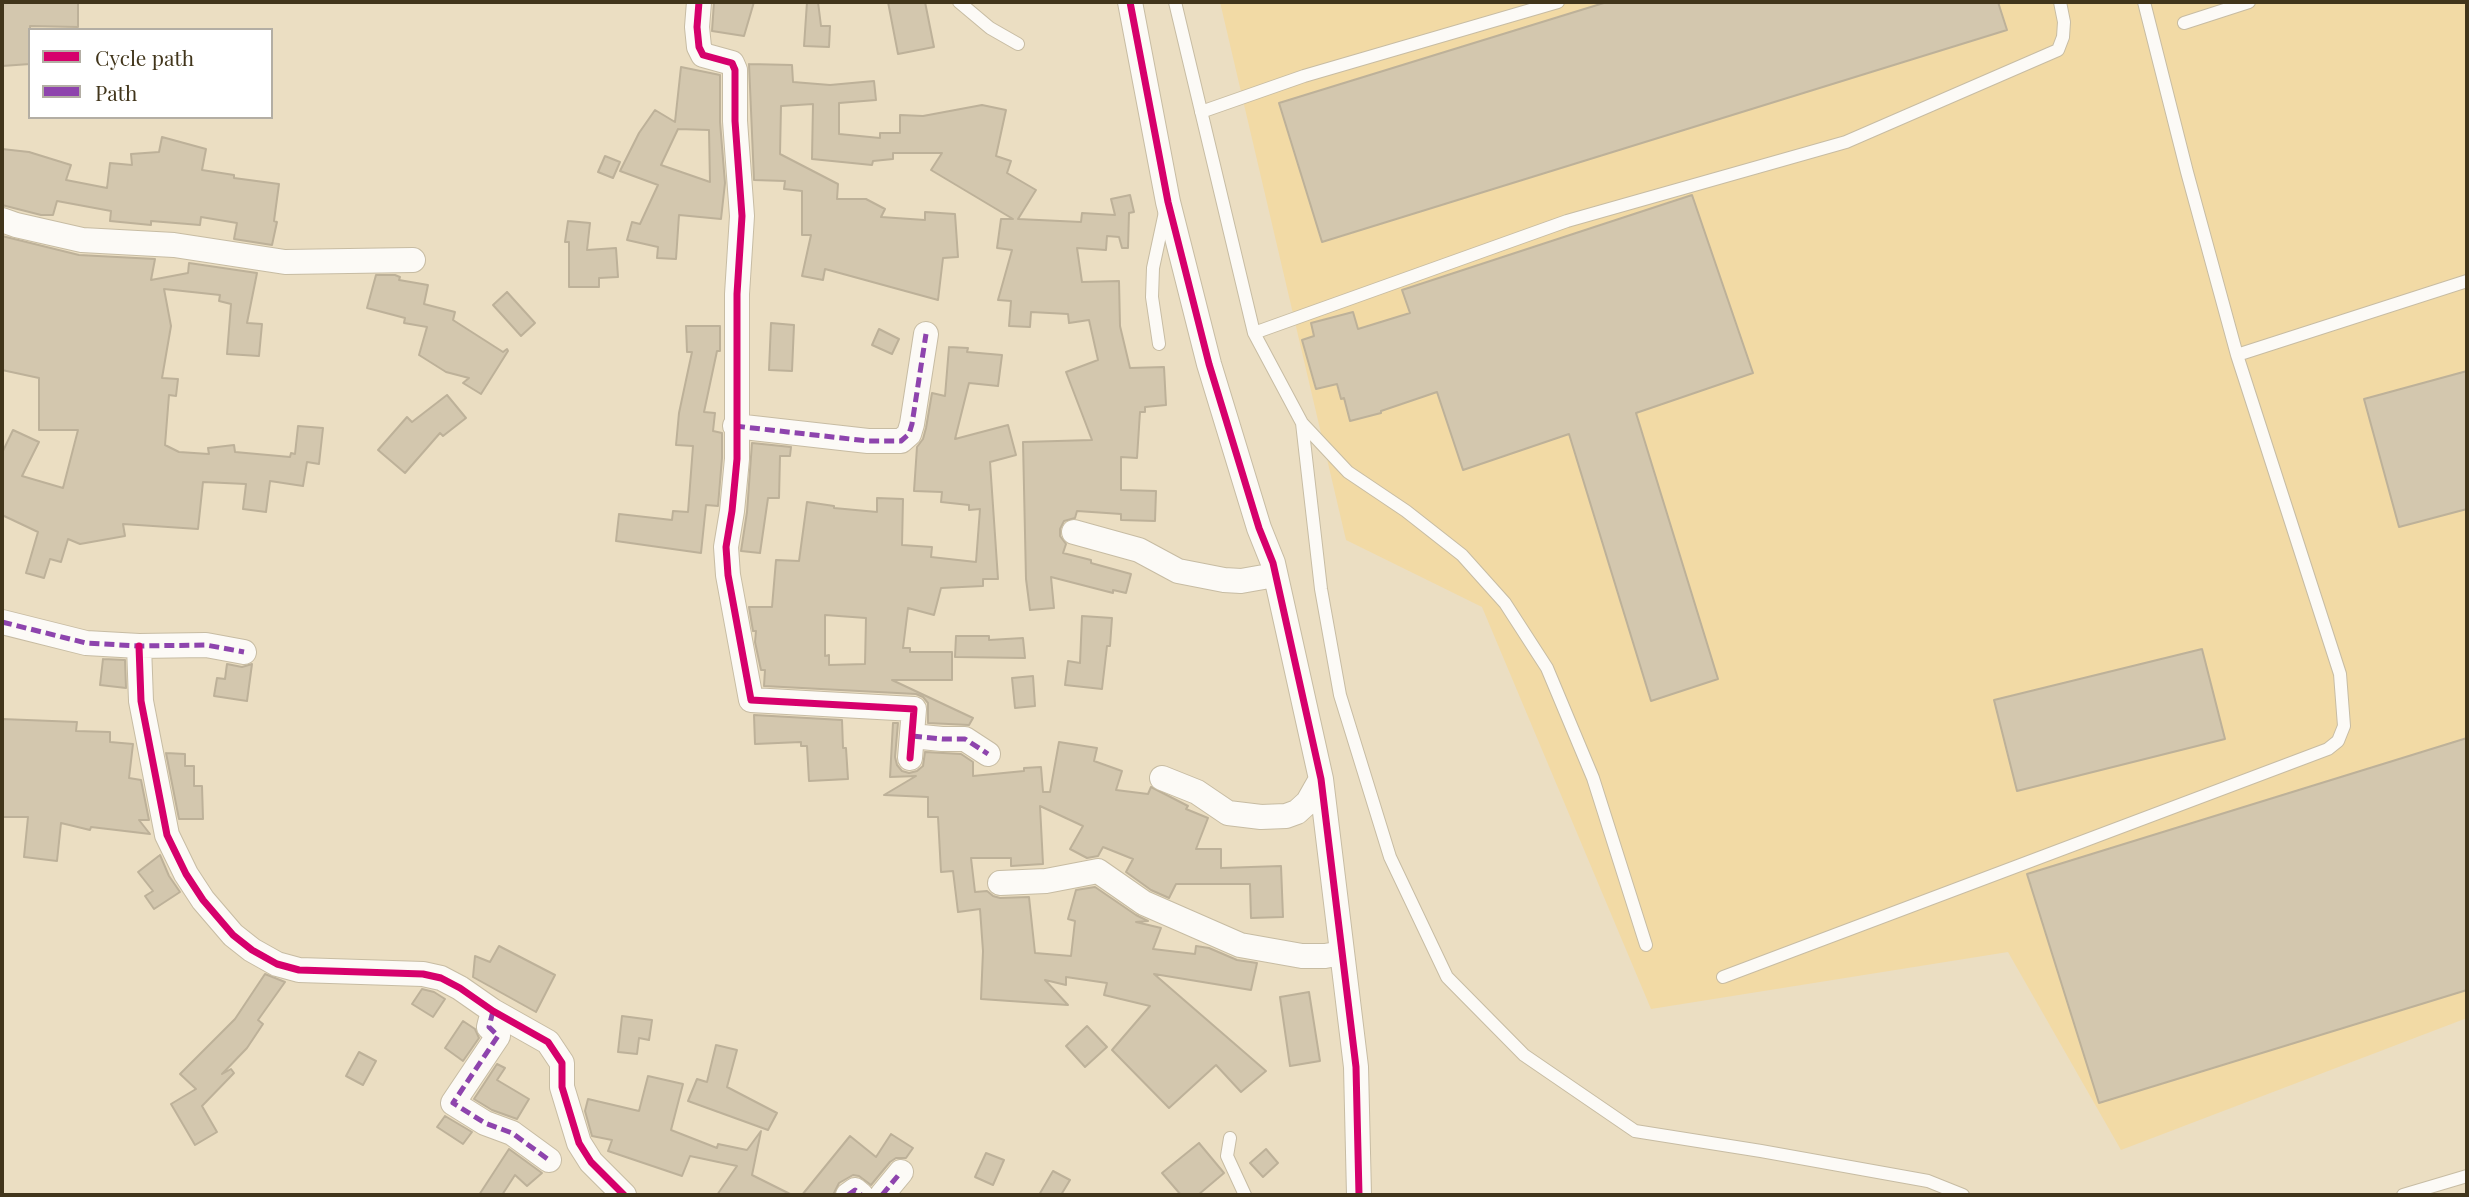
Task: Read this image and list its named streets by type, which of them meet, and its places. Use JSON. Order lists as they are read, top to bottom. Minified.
{"legend":["Cycle path","Path"]}
